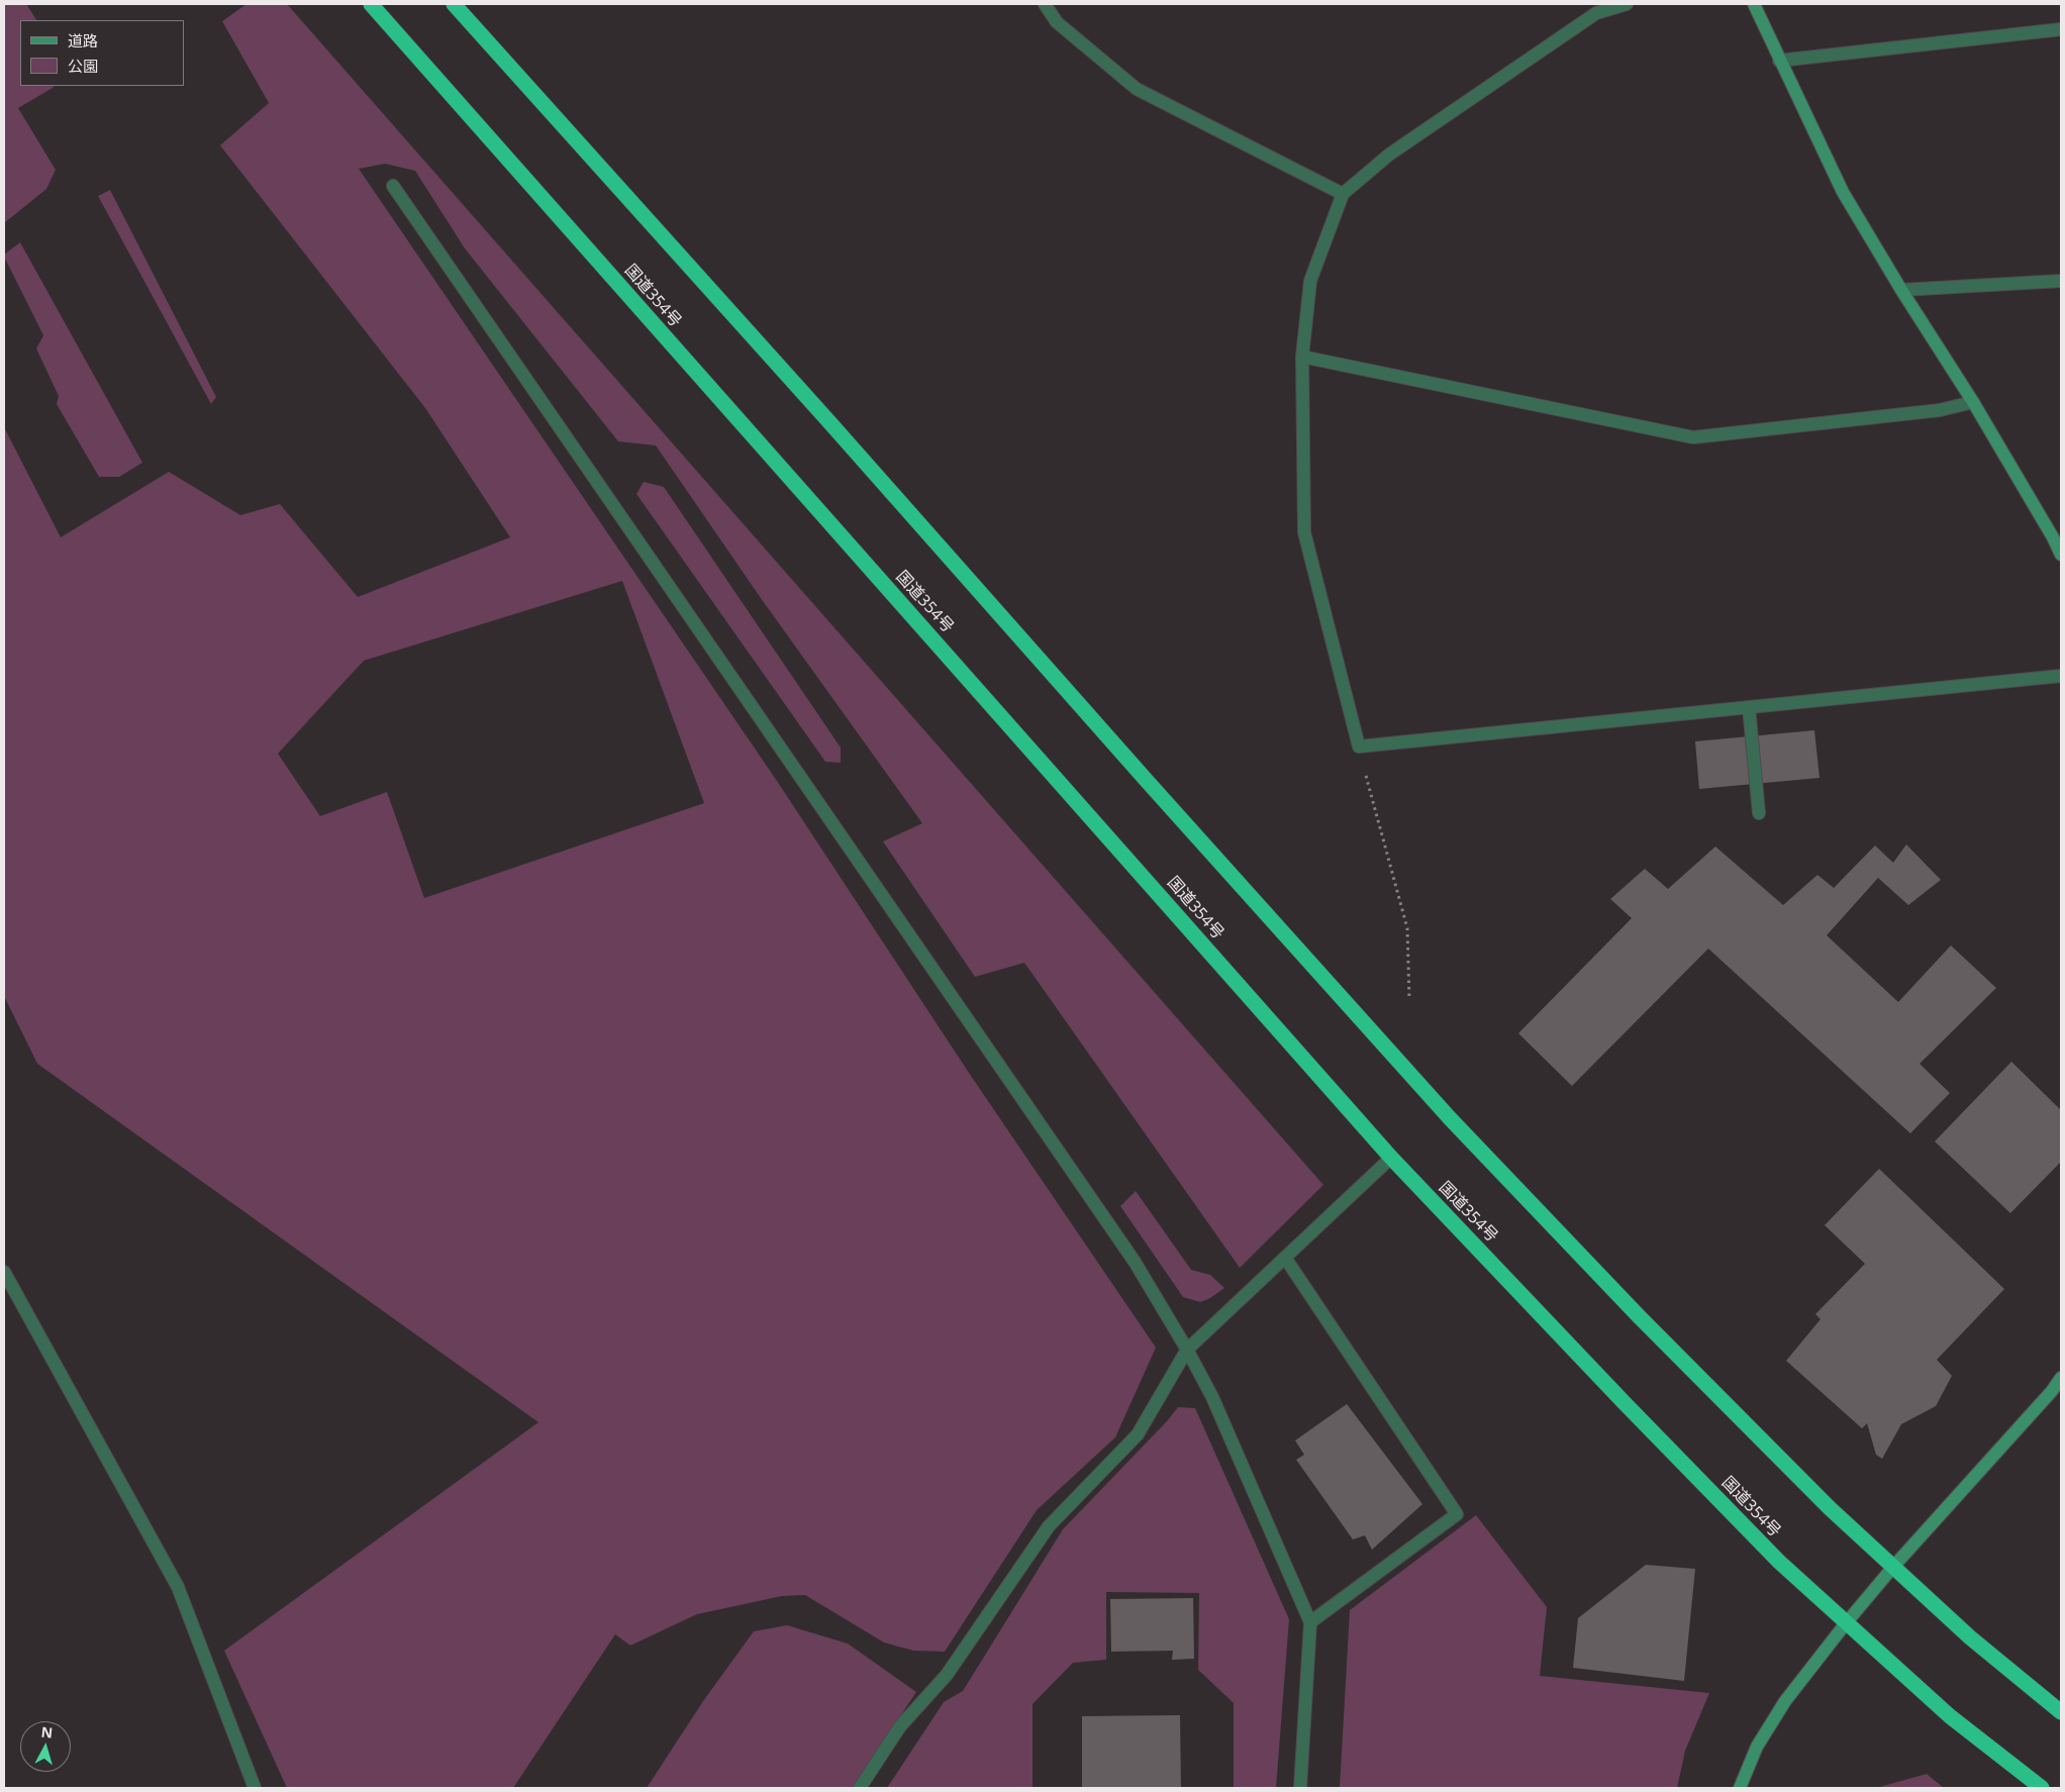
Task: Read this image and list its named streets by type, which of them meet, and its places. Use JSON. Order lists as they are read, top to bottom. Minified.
{"streets":{"highway":["国道354号"]},"legend":["道路","公園"],"north":"top"}
